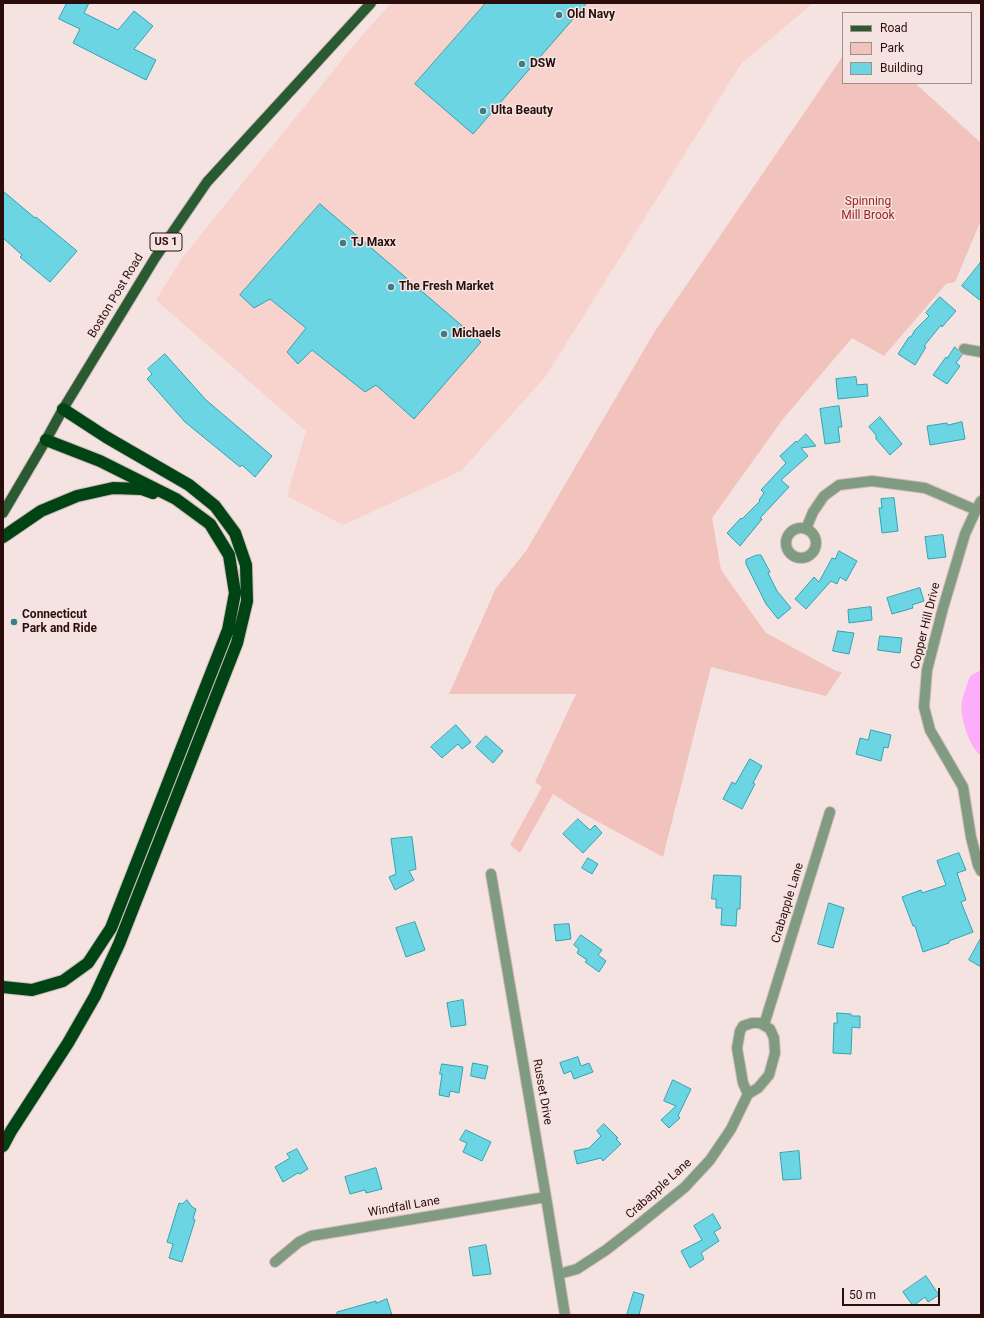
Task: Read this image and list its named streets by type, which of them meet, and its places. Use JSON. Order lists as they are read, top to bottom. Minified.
{"streets":{"main road":["US 1","Boston Post Road"],"street":["Copper Hill Drive","Crabapple Lane","Russet Drive","Windfall Lane"]},"crossings":[["Crabapple Lane","Russet Drive"],["Russet Drive","Windfall Lane"]],"parks":["Spinning Mill Brook"],"places":["Old Navy","DSW","Ulta Beauty","TJ Maxx","The Fresh Market","Michaels","Connecticut Park and Ride"],"legend":["Road","Park","Building"],"scale_bar":"50 m"}
